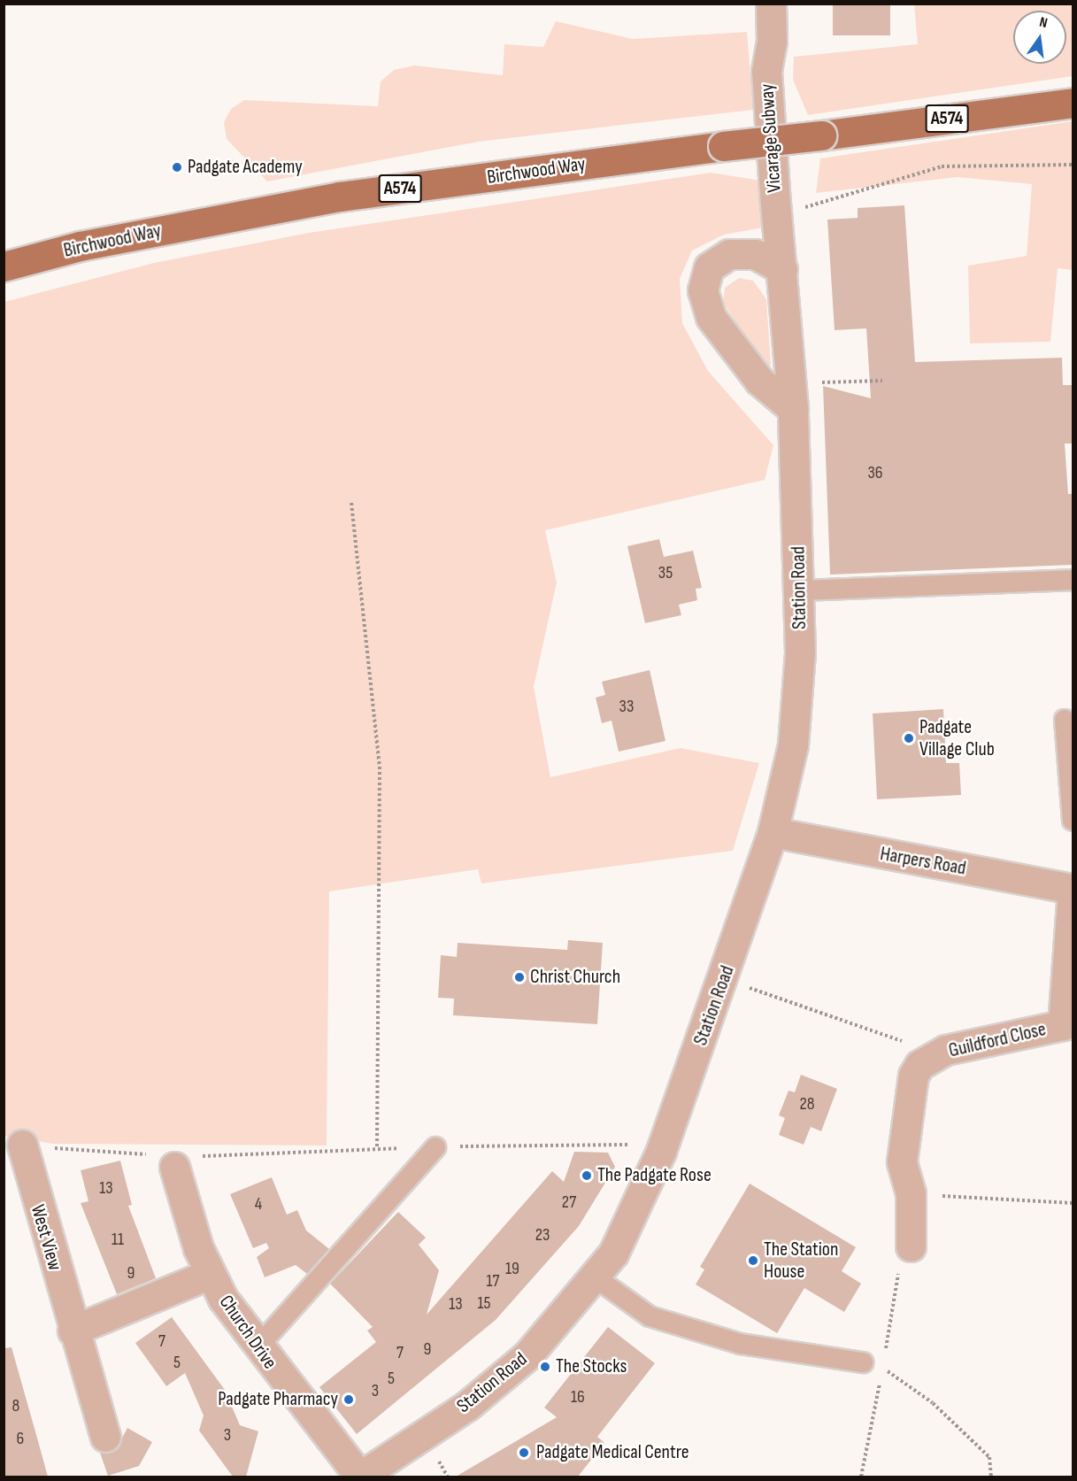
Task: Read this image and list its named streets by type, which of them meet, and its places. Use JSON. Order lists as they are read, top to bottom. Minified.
{"streets":{"main road":["A574","Birchwood Way"],"street":["Vicarage Subway","Station Road","Harpers Road","Guildford Close","West View","Church Drive"]},"crossings":[["Vicarage Subway","Station Road"],["Station Road","Harpers Road"],["Station Road","Church Drive"],["Harpers Road","Guildford Close"]],"places":["Padgate Academy","Padgate Village Club","Christ Church","The Padgate Rose","The Station House","The Stocks","Padgate Pharmacy","Padgate Medical Centre"],"house_numbers":["36","35","33","28","13","27","4","23","11","19","9","17","15","13","7","9","7","5","5","3","16","8","3","6"],"north":"top"}
